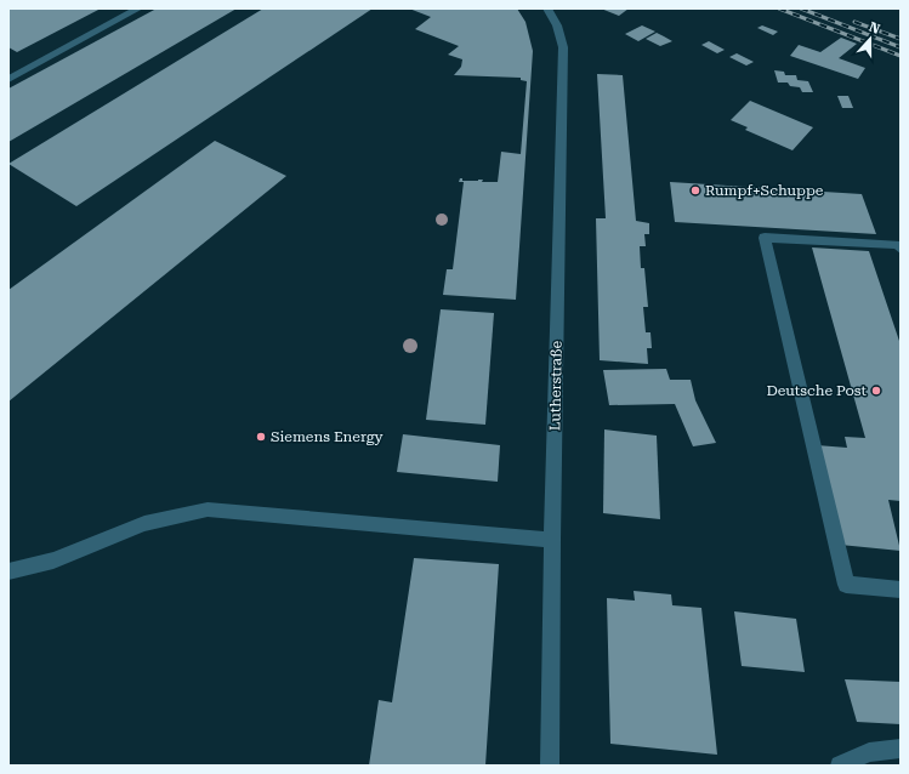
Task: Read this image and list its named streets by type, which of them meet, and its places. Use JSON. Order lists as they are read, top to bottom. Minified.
{"streets":{"street":["Lutherstraße"]},"places":["Rumpf+Schuppe","Deutsche Post","Siemens Energy"],"north":"top"}
